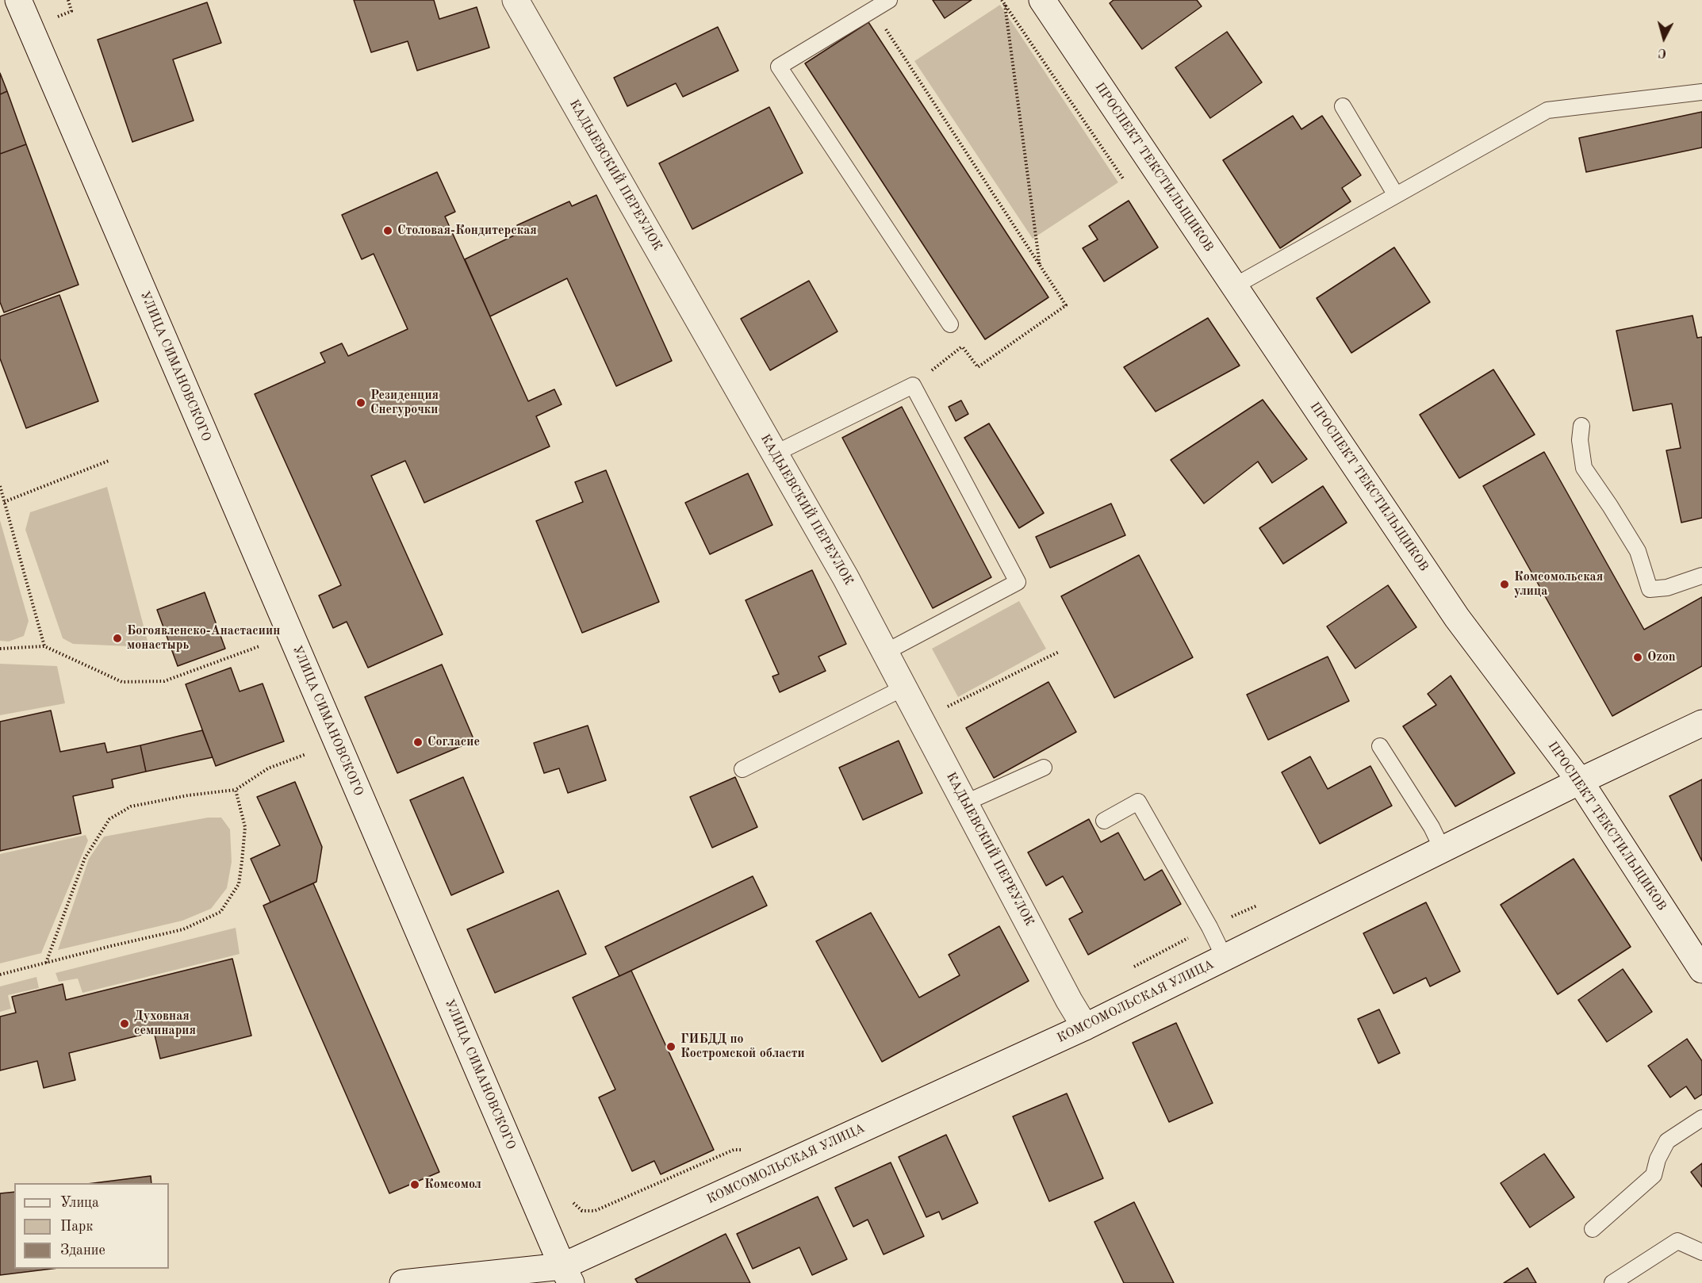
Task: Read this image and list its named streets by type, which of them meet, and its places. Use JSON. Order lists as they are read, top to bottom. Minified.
{"streets":{"street":["ПРОСПЕКТ ТЕКСТИЛЬЩИКОВ","КАДЫЕВСКИЙ ПЕРЕУЛОК","УЛИЦА СИМАНОВСКОГО","КОМСОМОЛЬСКАЯ УЛИЦА"]},"crossings":[["ПРОСПЕКТ ТЕКСТИЛЬЩИКОВ","КОМСОМОЛЬСКАЯ УЛИЦА"],["КАДЫЕВСКИЙ ПЕРЕУЛОК","КОМСОМОЛЬСКАЯ УЛИЦА"],["УЛИЦА СИМАНОВСКОГО","КОМСОМОЛЬСКАЯ УЛИЦА"]],"places":["Столовая-Кондитерская","Резиденция Снегурочки","Комсомольская улица","Богоявленско-Анастасиин монастырь","Ozon","Согласие","Духовная семинария","ГИБДД по Костромской области","Комсомол"],"legend":["Улица","Парк","Здание"],"north":"bottom"}
